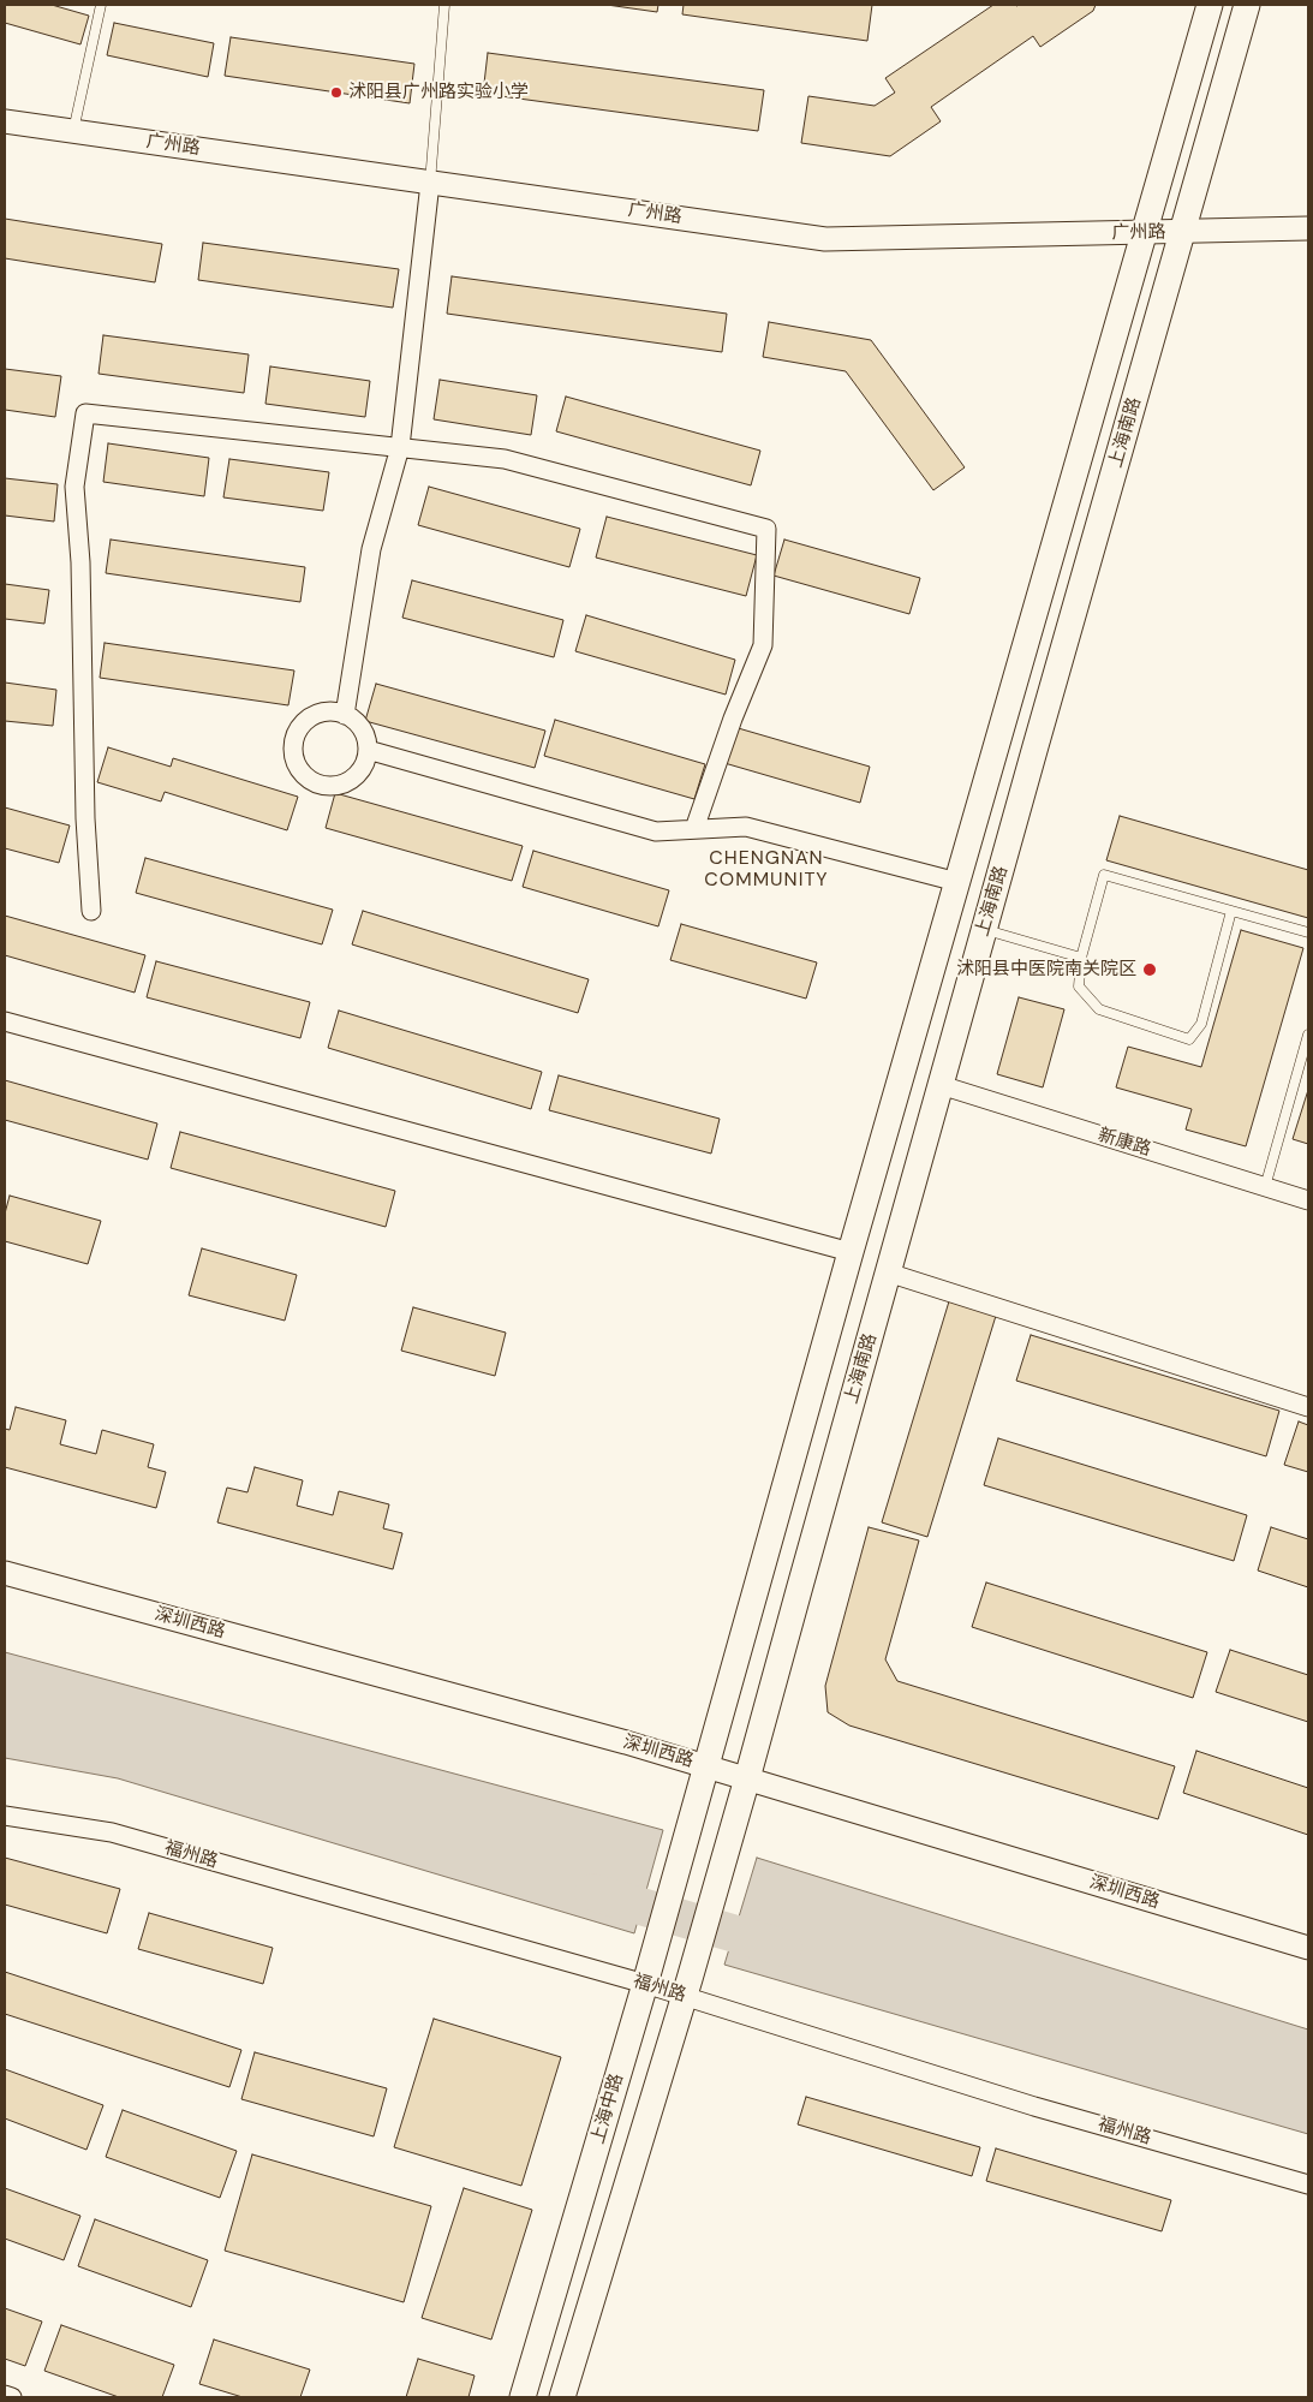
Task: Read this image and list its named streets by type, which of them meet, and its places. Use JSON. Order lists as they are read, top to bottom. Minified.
{"streets":{"main road":["上海南路","上海中路"],"street":["广州路","新康路","深圳西路","福州路"]},"crossings":[["广州路","上海南路"],["上海南路","新康路"],["上海南路","深圳西路"],["上海南路","福州路"],["上海南路","上海中路"],["福州路","上海中路"]],"districts":["CHENGNAN COMMUNITY"],"places":["沭阳县广州路实验小学","沭阳县中医院南关院区"]}
